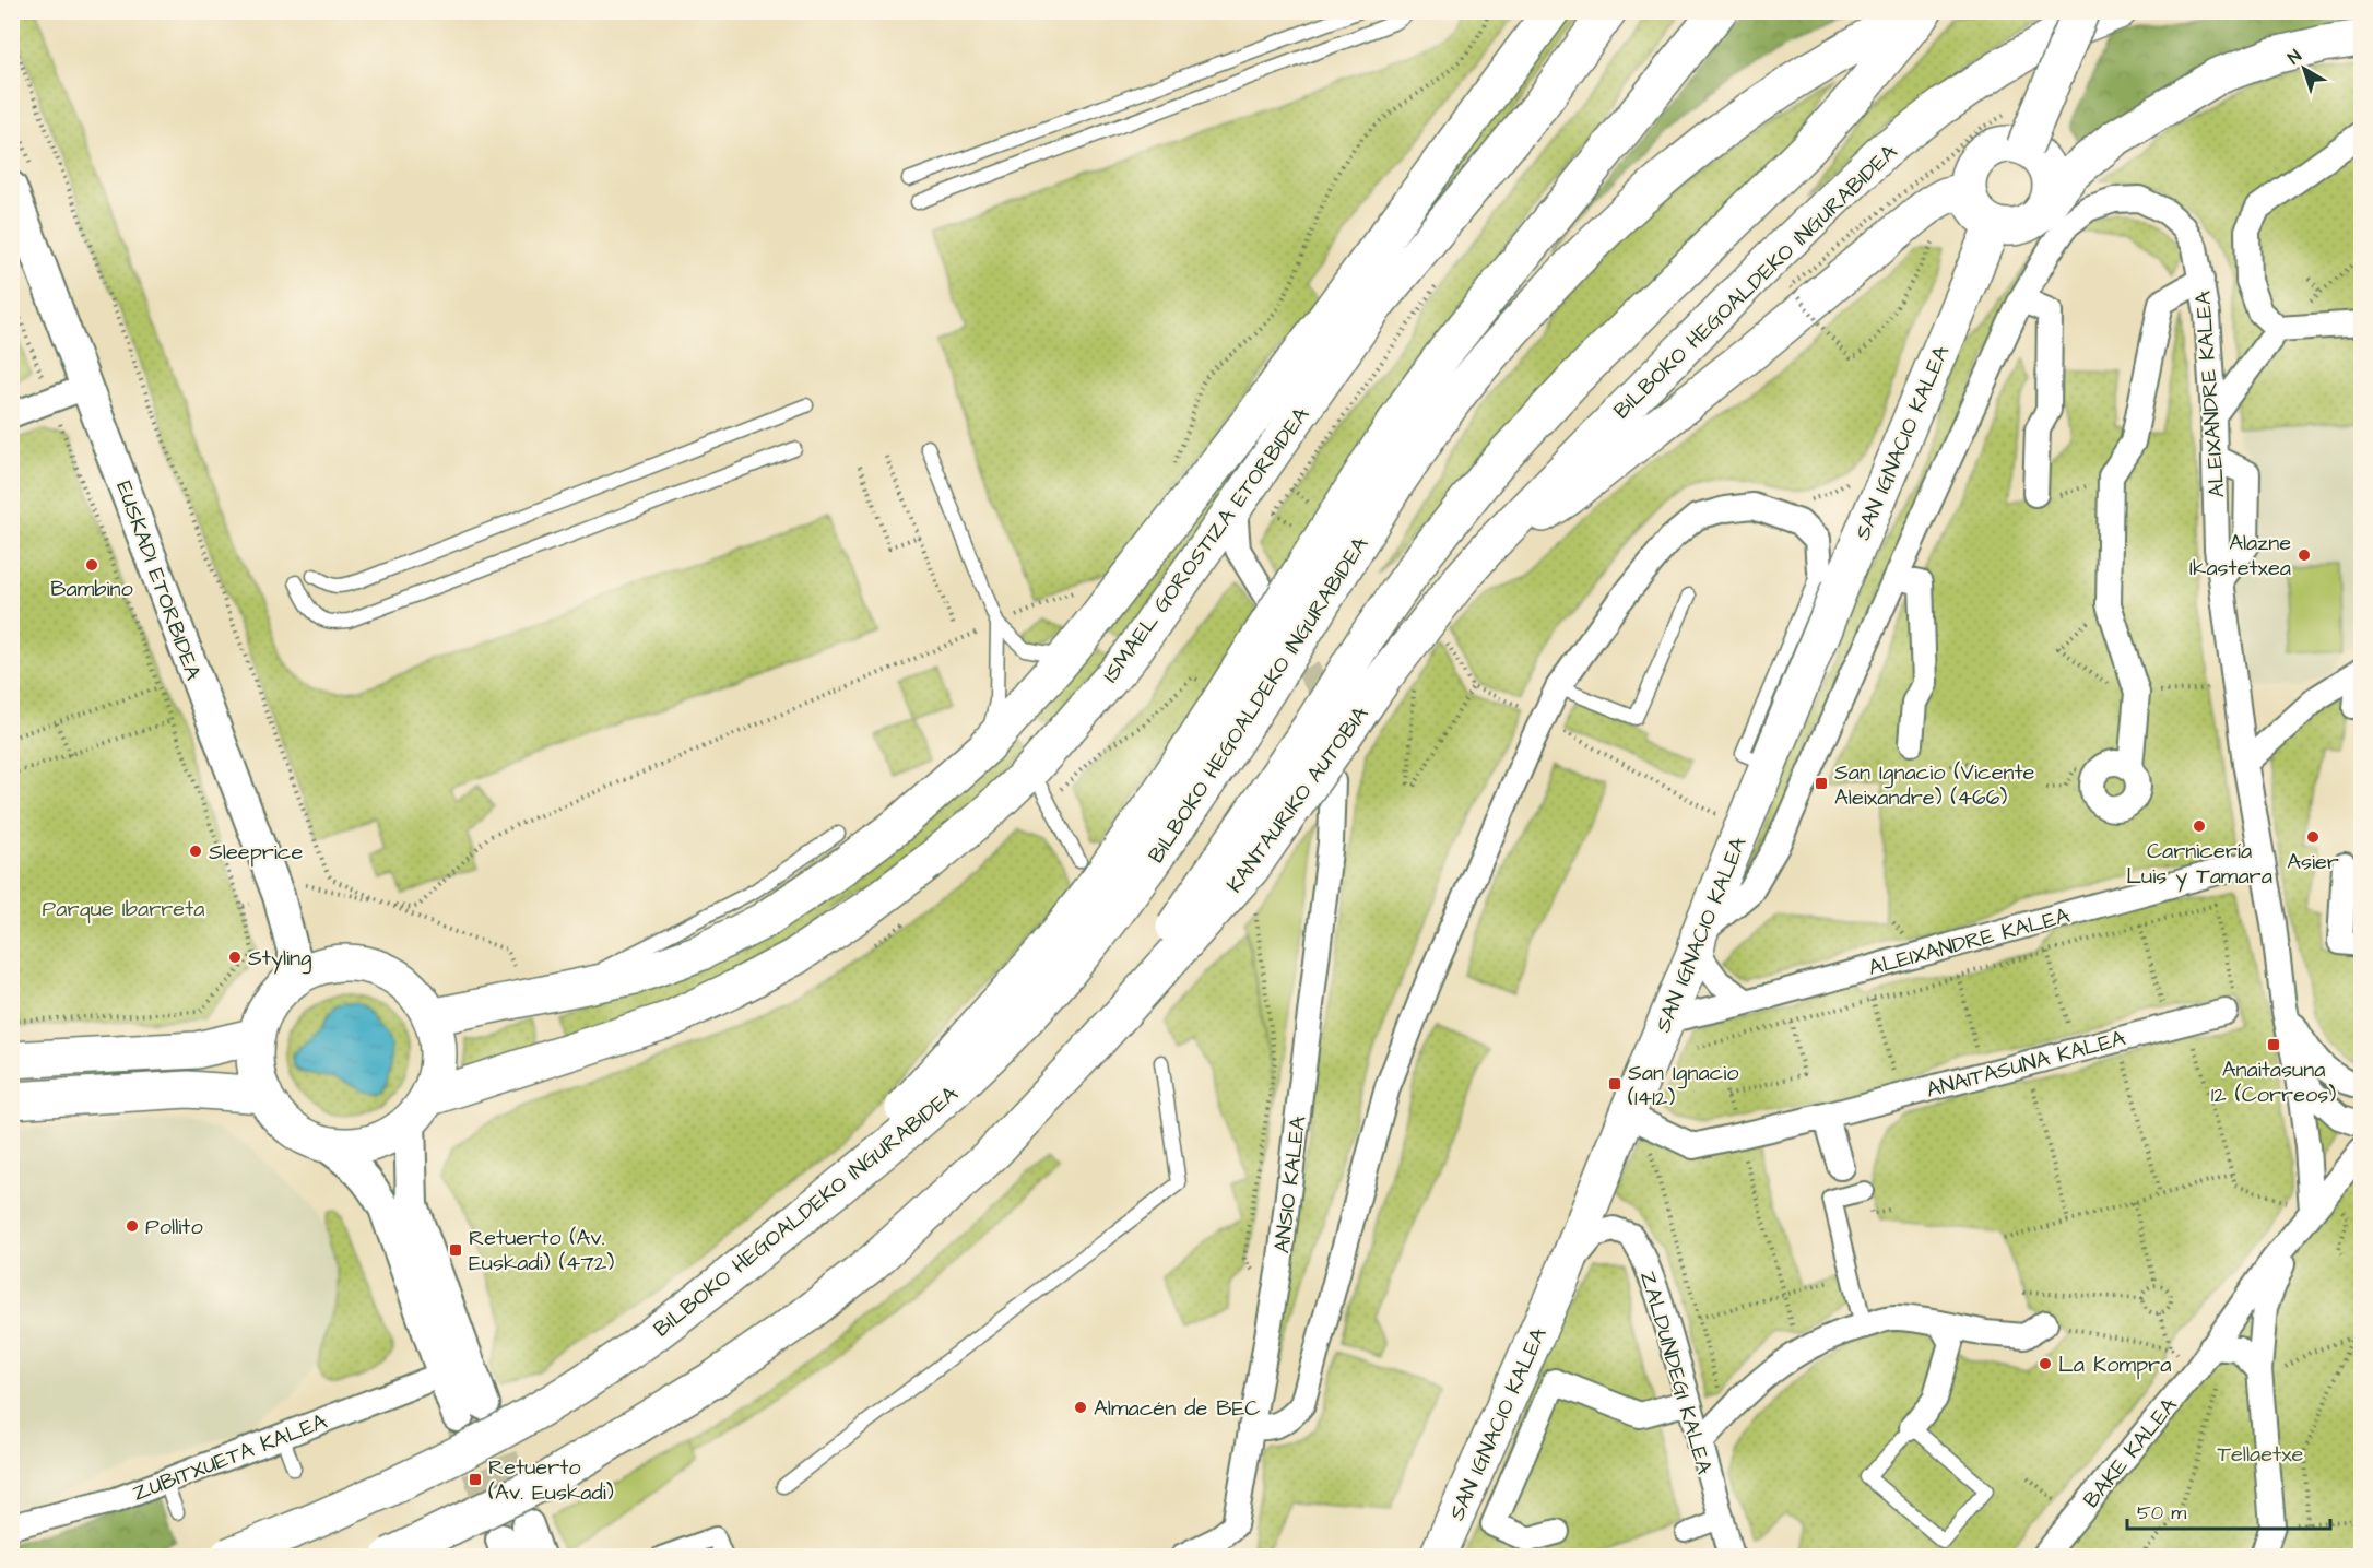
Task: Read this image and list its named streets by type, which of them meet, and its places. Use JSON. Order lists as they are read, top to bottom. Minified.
{"streets":{"main road":["BILBOKO HEGOALDEKO INGURABIDEA","SAN IGNACIO KALEA","ISMAEL GOROSTIZA ETORBIDEA","KANTAURIKO AUTOBIA"],"street":["ALEIXANDRE KALEA","EUSKADI ETORBIDEA","ANAITASUNA KALEA","ANSIO KALEA","ZALDUNDEGI KALEA","BAKE KALEA","ZUBITXUETA KALEA"]},"crossings":[["BILBOKO HEGOALDEKO INGURABIDEA","KANTAURIKO AUTOBIA"],["ALEIXANDRE KALEA","SAN IGNACIO KALEA"],["ALEIXANDRE KALEA","BAKE KALEA"],["SAN IGNACIO KALEA","ANAITASUNA KALEA"],["SAN IGNACIO KALEA","ANSIO KALEA"],["SAN IGNACIO KALEA","ZALDUNDEGI KALEA"],["ISMAEL GOROSTIZA ETORBIDEA","EUSKADI ETORBIDEA"]],"parks":["Parque Ibarreta","Tellaetxe"],"places":{"other":["Alazne Ikastetxea","Bambino","Carnicería Luis y Tamara","Asier","Sleeprice","Styling","Pollito","La Kompra","Almacén de BEC"],"transit":["San Ignacio (Vicente Aleixandre) (466)","Anaitasuna 12 (Correos)","San Ignacio (1412)","Retuerto (Av. Euskadi) (472)","Retuerto (Av. Euskadi)"]},"scale_bar":"50 m","north":"top left"}
